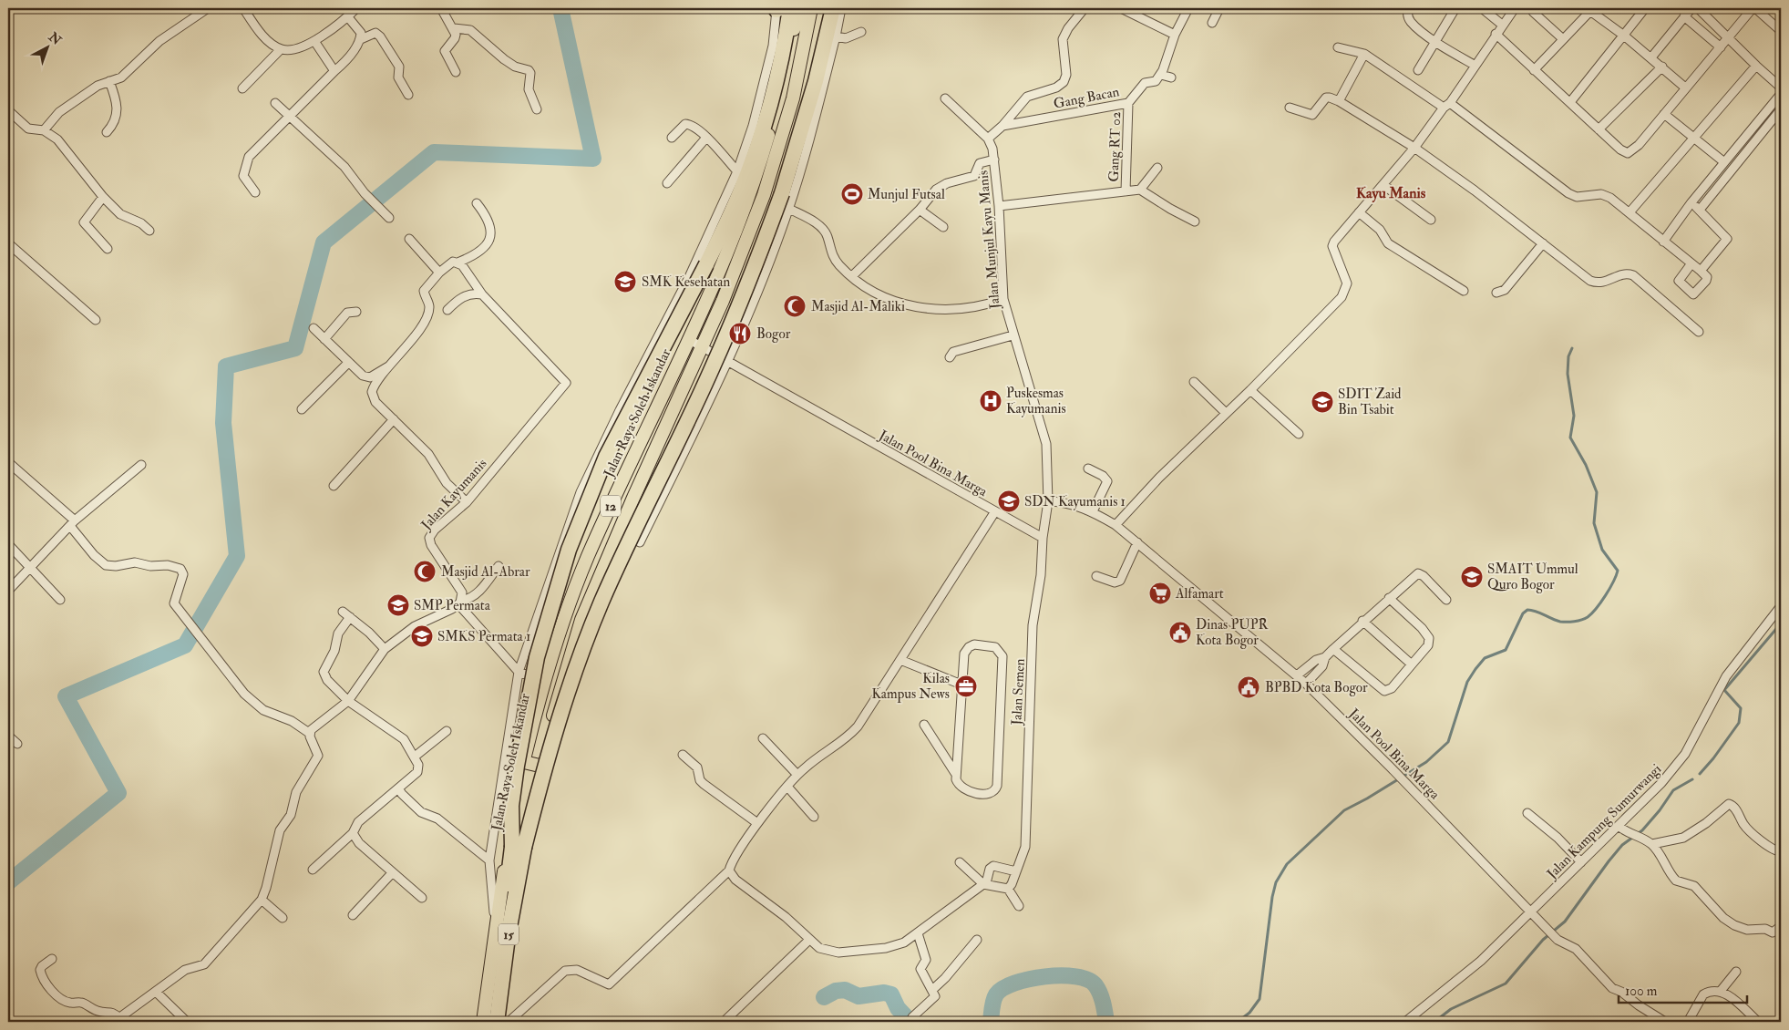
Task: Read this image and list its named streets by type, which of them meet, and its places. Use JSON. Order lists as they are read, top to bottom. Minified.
{"streets":{"highway":["Jalan Raya Soleh Iskandar","12","15"],"street":["Gang Bacan","Gang RT 02","Jalan Munjul Kayu Manis","Jalan Pool Bina Marga","Jalan Kayumanis","Jalan Semen","Jalan Kampung Sumurwangi"]},"crossings":[["Gang Bacan","Gang RT 02"],["Jalan Munjul Kayu Manis","Jalan Pool Bina Marga"],["Jalan Raya Soleh Iskandar","Jalan Pool Bina Marga"],["Jalan Pool Bina Marga","12"],["Jalan Pool Bina Marga","Jalan Semen"],["Jalan Pool Bina Marga","Jalan Kampung Sumurwangi"]],"districts":["Kayu Manis"],"places":{"sports":["Munjul Futsal"],"school or university":["SMK Kesehatan","SDIT Zaid Bin Tsabit","SDN Kayumanis 1","SMAIT Ummul Quro Bogor","SMP Permata","SMKS Permata 1"],"mosque":["Masjid Al-Maliki","Masjid Al-Abrar"],"restaurant":["Bogor"],"hospital":["Puskesmas Kayumanis"],"supermarket":["Alfamart"],"public building":["Dinas PUPR Kota Bogor","BPBD Kota Bogor"],"office":["Kilas Kampus News"]},"scale_bar":"100 m","north":"top right"}
